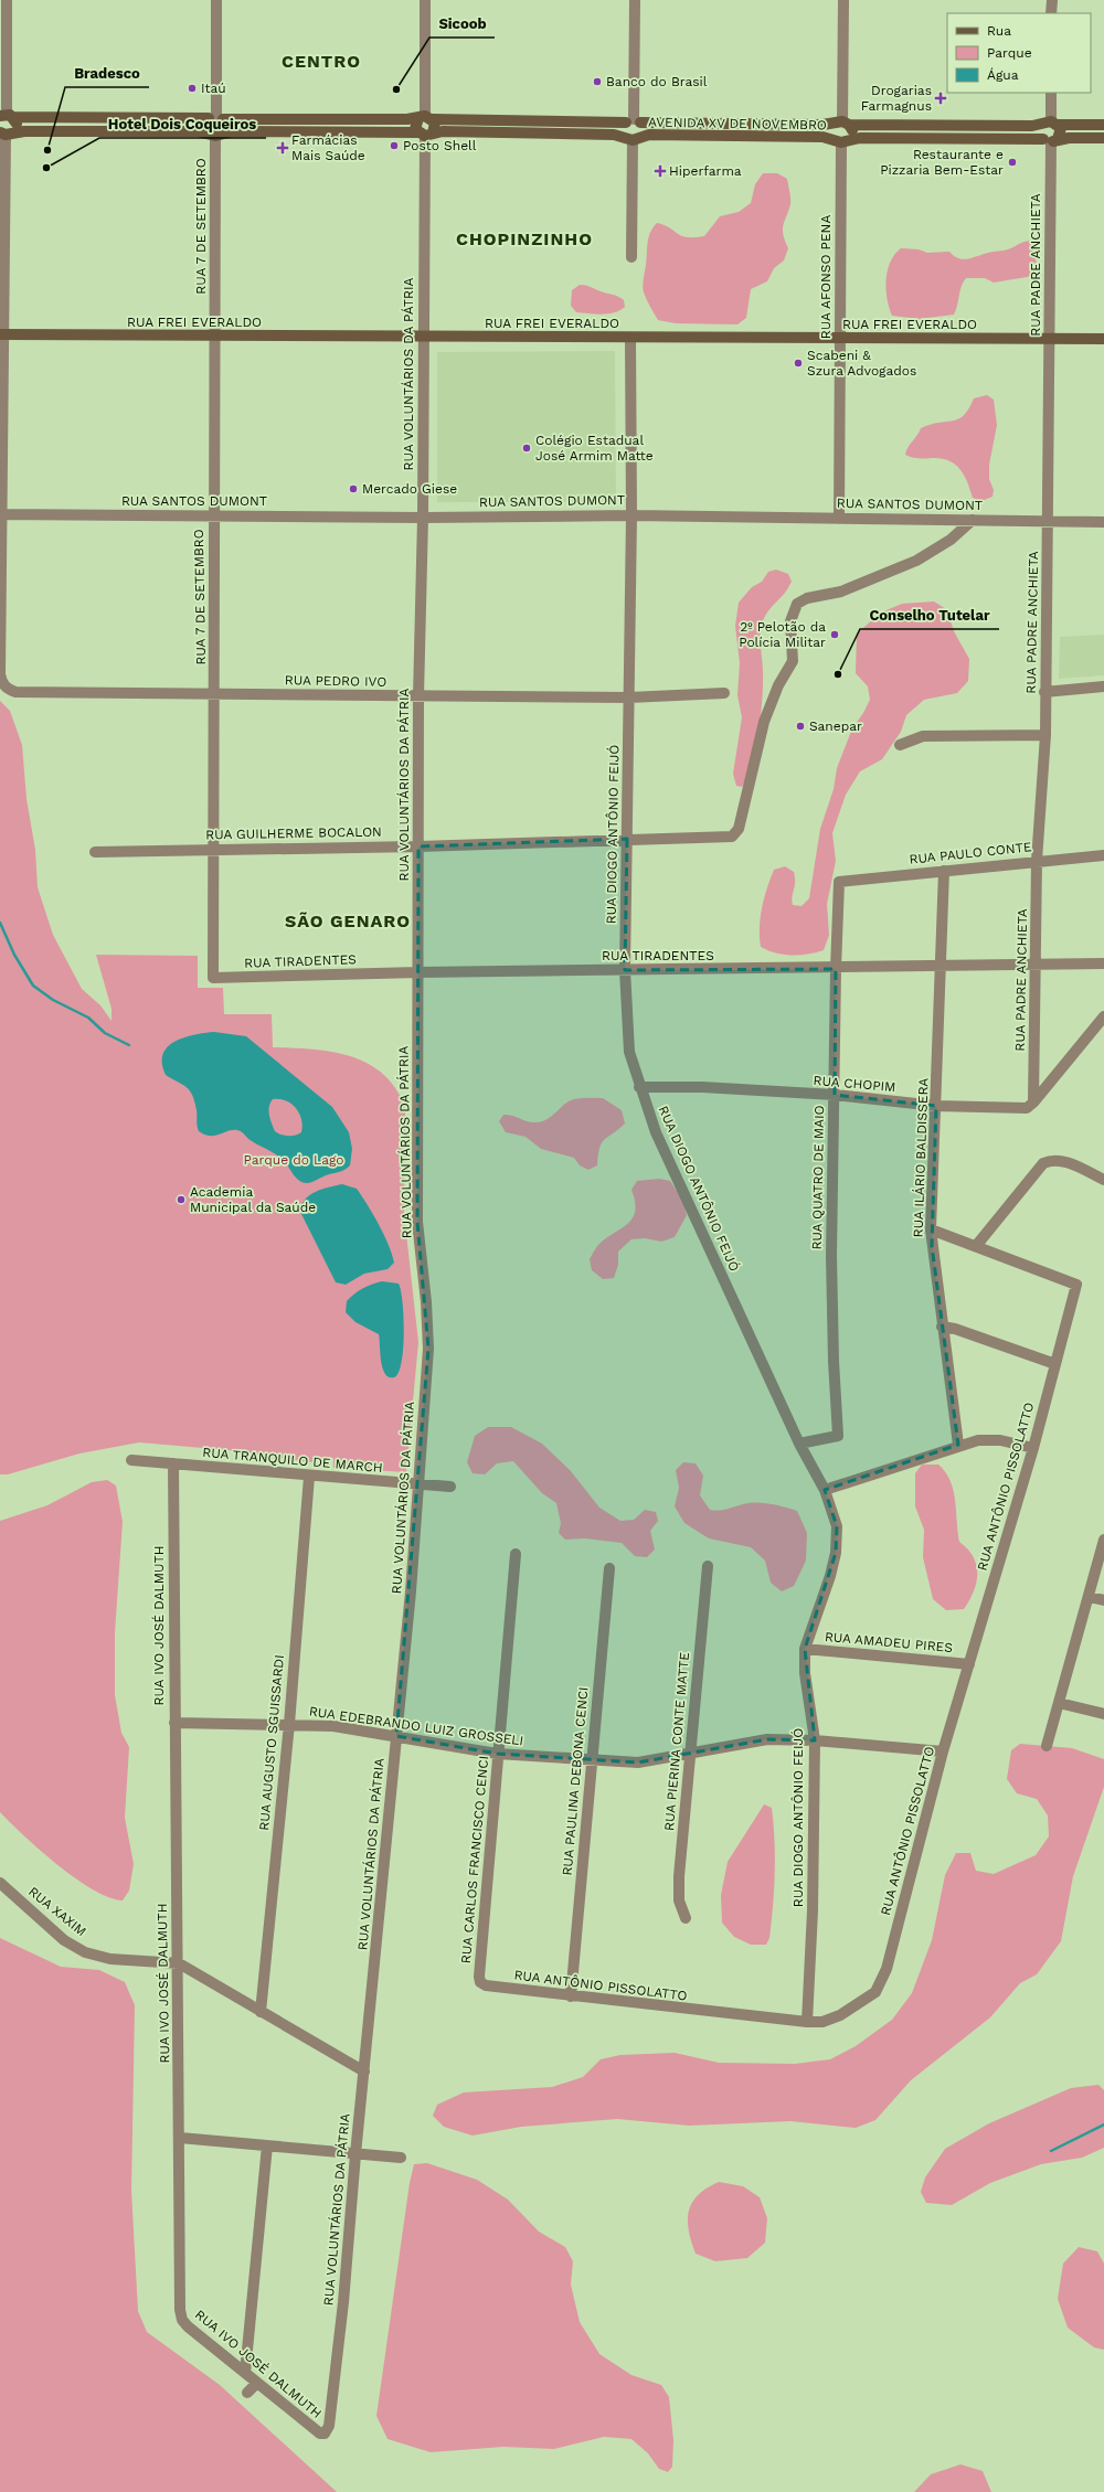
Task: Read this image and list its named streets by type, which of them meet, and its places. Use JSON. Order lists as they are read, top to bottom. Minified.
{"streets":{"main road":["AVENIDA XV DE NOVEMBRO","RUA FREI EVERALDO"],"street":["RUA 7 DE SETEMBRO","RUA PADRE ANCHIETA","RUA AFONSO PENA","RUA VOLUNTÁRIOS DA PÁTRIA","RUA SANTOS DUMONT","RUA PEDRO IVO","RUA GUILHERME BOCALON","RUA DIOGO ANTÔNIO FEIJÓ","RUA PAULO CONTE","RUA TIRADENTES","RUA CHOPIM","RUA ILÁRIO BALDISSERA","RUA QUATRO DE MAIO","RUA TRANQUILO DE MARCH","RUA ANTÔNIO PISSOLATTO","RUA IVO JOSÉ DALMUTH","RUA AMADEU PIRES","RUA EDEBRANDO LUIZ GROSSELI","RUA PIERINA CONTE MATTE","RUA AUGUSTO SGUISSARDI","RUA PAULINA DEBONA CENCI","RUA CARLOS FRANCISCO CENCI","RUA XAXIM"]},"crossings":[["AVENIDA XV DE NOVEMBRO","RUA 7 DE SETEMBRO"],["AVENIDA XV DE NOVEMBRO","RUA PADRE ANCHIETA"],["AVENIDA XV DE NOVEMBRO","RUA AFONSO PENA"],["AVENIDA XV DE NOVEMBRO","RUA VOLUNTÁRIOS DA PÁTRIA"],["RUA 7 DE SETEMBRO","RUA FREI EVERALDO"],["RUA 7 DE SETEMBRO","RUA SANTOS DUMONT"],["RUA 7 DE SETEMBRO","RUA PEDRO IVO"],["RUA 7 DE SETEMBRO","RUA GUILHERME BOCALON"],["RUA 7 DE SETEMBRO","RUA TIRADENTES"],["RUA PADRE ANCHIETA","RUA FREI EVERALDO"],["RUA PADRE ANCHIETA","RUA SANTOS DUMONT"],["RUA PADRE ANCHIETA","RUA PAULO CONTE"],["RUA PADRE ANCHIETA","RUA TIRADENTES"],["RUA PADRE ANCHIETA","RUA CHOPIM"],["RUA AFONSO PENA","RUA FREI EVERALDO"],["RUA AFONSO PENA","RUA SANTOS DUMONT"],["RUA FREI EVERALDO","RUA VOLUNTÁRIOS DA PÁTRIA"],["RUA FREI EVERALDO","RUA DIOGO ANTÔNIO FEIJÓ"],["RUA VOLUNTÁRIOS DA PÁTRIA","RUA SANTOS DUMONT"],["RUA VOLUNTÁRIOS DA PÁTRIA","RUA PEDRO IVO"],["RUA VOLUNTÁRIOS DA PÁTRIA","RUA GUILHERME BOCALON"],["RUA VOLUNTÁRIOS DA PÁTRIA","RUA TIRADENTES"],["RUA VOLUNTÁRIOS DA PÁTRIA","RUA TRANQUILO DE MARCH"],["RUA VOLUNTÁRIOS DA PÁTRIA","RUA IVO JOSÉ DALMUTH"],["RUA VOLUNTÁRIOS DA PÁTRIA","RUA EDEBRANDO LUIZ GROSSELI"],["RUA SANTOS DUMONT","RUA PEDRO IVO"],["RUA SANTOS DUMONT","RUA GUILHERME BOCALON"],["RUA SANTOS DUMONT","RUA DIOGO ANTÔNIO FEIJÓ"],["RUA PEDRO IVO","RUA DIOGO ANTÔNIO FEIJÓ"],["RUA GUILHERME BOCALON","RUA DIOGO ANTÔNIO FEIJÓ"],["RUA DIOGO ANTÔNIO FEIJÓ","RUA TIRADENTES"],["RUA DIOGO ANTÔNIO FEIJÓ","RUA CHOPIM"],["RUA DIOGO ANTÔNIO FEIJÓ","RUA QUATRO DE MAIO"],["RUA DIOGO ANTÔNIO FEIJÓ","RUA ANTÔNIO PISSOLATTO"],["RUA DIOGO ANTÔNIO FEIJÓ","RUA AMADEU PIRES"],["RUA DIOGO ANTÔNIO FEIJÓ","RUA EDEBRANDO LUIZ GROSSELI"],["RUA PAULO CONTE","RUA ILÁRIO BALDISSERA"],["RUA PAULO CONTE","RUA QUATRO DE MAIO"],["RUA TIRADENTES","RUA ILÁRIO BALDISSERA"],["RUA TIRADENTES","RUA QUATRO DE MAIO"],["RUA CHOPIM","RUA ILÁRIO BALDISSERA"],["RUA CHOPIM","RUA QUATRO DE MAIO"],["RUA TRANQUILO DE MARCH","RUA IVO JOSÉ DALMUTH"],["RUA TRANQUILO DE MARCH","RUA AUGUSTO SGUISSARDI"],["RUA ANTÔNIO PISSOLATTO","RUA AMADEU PIRES"],["RUA ANTÔNIO PISSOLATTO","RUA EDEBRANDO LUIZ GROSSELI"],["RUA ANTÔNIO PISSOLATTO","RUA PAULINA DEBONA CENCI"],["RUA ANTÔNIO PISSOLATTO","RUA CARLOS FRANCISCO CENCI"],["RUA IVO JOSÉ DALMUTH","RUA EDEBRANDO LUIZ GROSSELI"],["RUA IVO JOSÉ DALMUTH","RUA XAXIM"],["RUA EDEBRANDO LUIZ GROSSELI","RUA PIERINA CONTE MATTE"],["RUA EDEBRANDO LUIZ GROSSELI","RUA AUGUSTO SGUISSARDI"],["RUA EDEBRANDO LUIZ GROSSELI","RUA PAULINA DEBONA CENCI"],["RUA EDEBRANDO LUIZ GROSSELI","RUA CARLOS FRANCISCO CENCI"]],"districts":["CENTRO","CHOPINZINHO","SÃO GENARO"],"parks":["Parque do Lago"],"places":{"other":["Banco do Brasil","Itaú","Sicoob","Posto Shell","Bradesco","Restaurante e Pizzaria Bem-Estar","Hotel Dois Coqueiros","Scabeni & Szura Advogados","Colégio Estadual José Armim Matte","Mercado Giese","2º Pelotão da Polícia Militar","Conselho Tutelar","Sanepar","Academia Municipal da Saúde"],"health":["Drogarias Farmagnus","Farmácias Mais Saúde","Hiperfarma"]},"legend":["Rua","Parque","Água"]}
